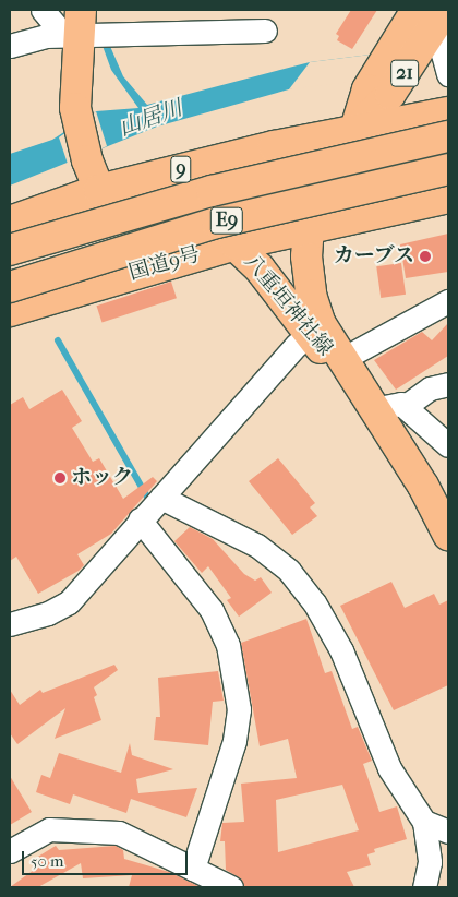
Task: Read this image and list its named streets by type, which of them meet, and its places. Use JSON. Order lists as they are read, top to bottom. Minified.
{"streets":{"main road":["21","9","E9","国道9号","八重垣神社線"]},"crossings":[["21","9"],["21","国道9号"],["21","八重垣神社線"],["9","八重垣神社線"],["国道9号","八重垣神社線"]],"water":["山居川"],"places":["カーブス","ホック"],"scale_bar":"50 m"}
